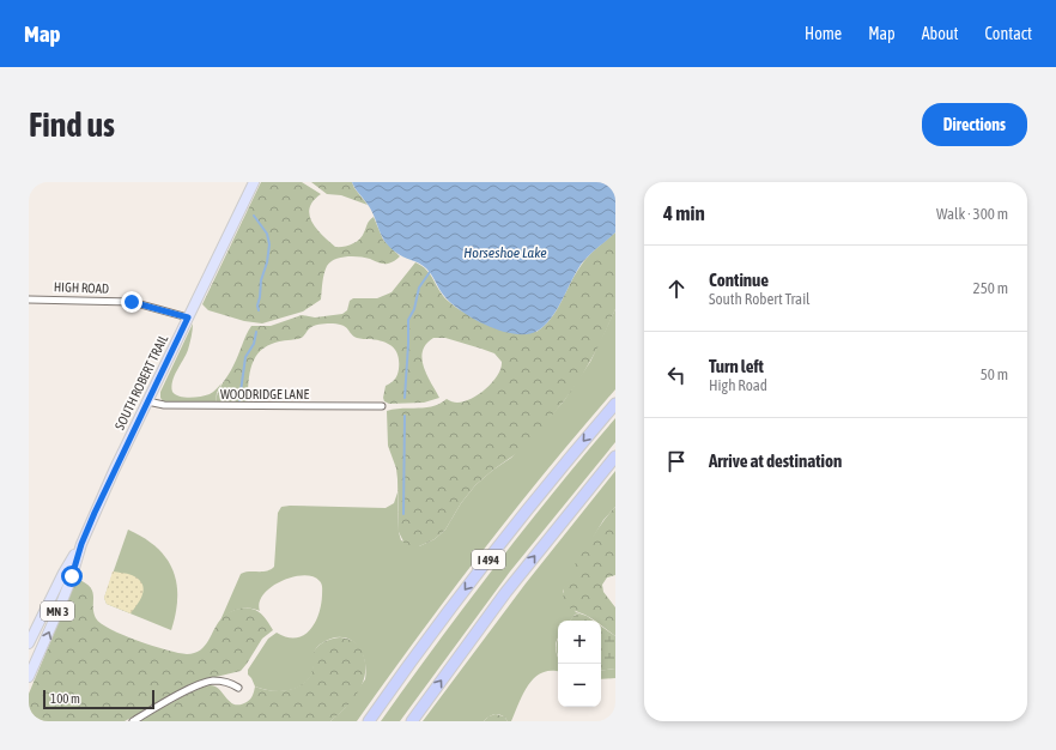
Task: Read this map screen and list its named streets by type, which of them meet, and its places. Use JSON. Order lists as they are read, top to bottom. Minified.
{"streets":{"highway":["I 494"],"main road":["SOUTH ROBERT TRAIL","MN 3"],"street":["HIGH ROAD","WOODRIDGE LANE"]},"crossings":[["HIGH ROAD","SOUTH ROBERT TRAIL"],["SOUTH ROBERT TRAIL","WOODRIDGE LANE"]],"water":["Horseshoe Lake"],"scale_bar":"100 m","page":{"header":"Map","nav":["Home","Map","About","Contact"],"buttons":"Directions","title":"Find us","heading":["4 min","Walk · 300 m"],"list":[["Continue","South Robert Trail","250 m"],["Turn left","High Road","50 m"],"Arrive at destination"],"map_buttons":["+","−"],"scale":"100 m"}}
